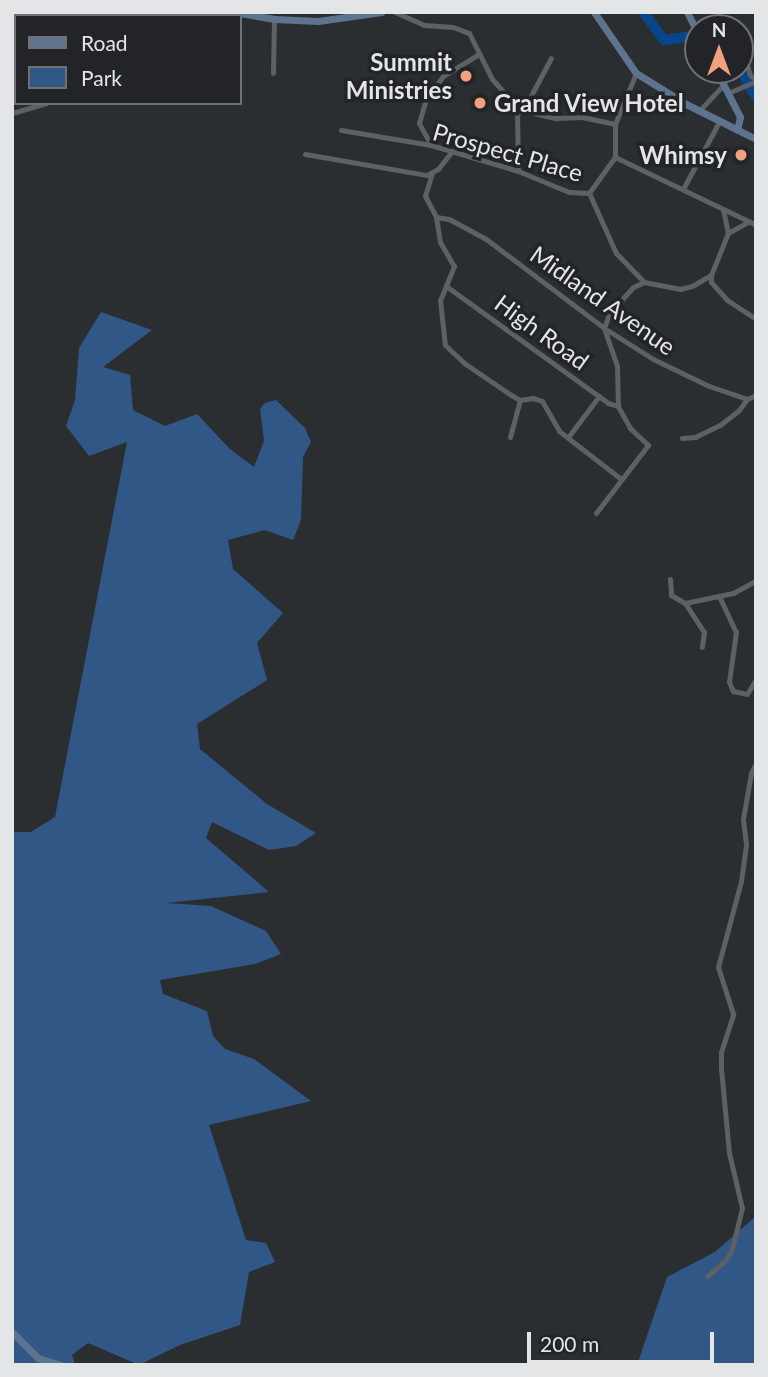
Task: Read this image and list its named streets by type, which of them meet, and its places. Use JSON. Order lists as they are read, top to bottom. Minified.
{"streets":{"street":["Prospect Place","Midland Avenue","High Road"]},"places":["Summit Ministries","Grand View Hotel","Whimsy"],"legend":["Road","Park"],"scale_bar":"200 m","north":"top"}
